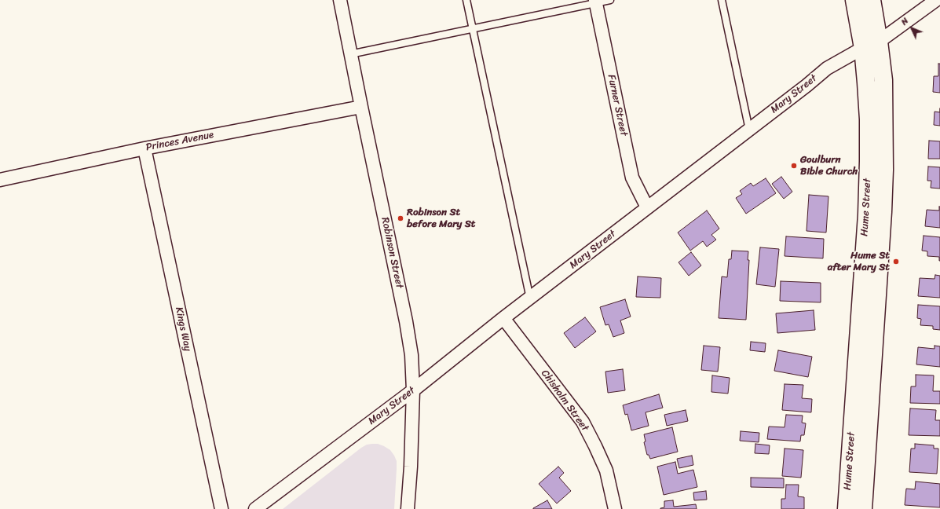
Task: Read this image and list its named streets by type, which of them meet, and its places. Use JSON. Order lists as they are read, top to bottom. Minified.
{"streets":{"main road":["Hume Street"],"street":["Mary Street","Furner Street","Princes Avenue","Robinson Street","Kings Way","Chisholm Street"]},"crossings":[["Mary Street","Furner Street"],["Mary Street","Hume Street"],["Mary Street","Robinson Street"],["Mary Street","Chisholm Street"],["Princes Avenue","Robinson Street"],["Princes Avenue","Kings Way"]],"places":["Goulburn Bible Church","Robinson St before Mary St","Hume St after Mary St"],"north":"top left"}
